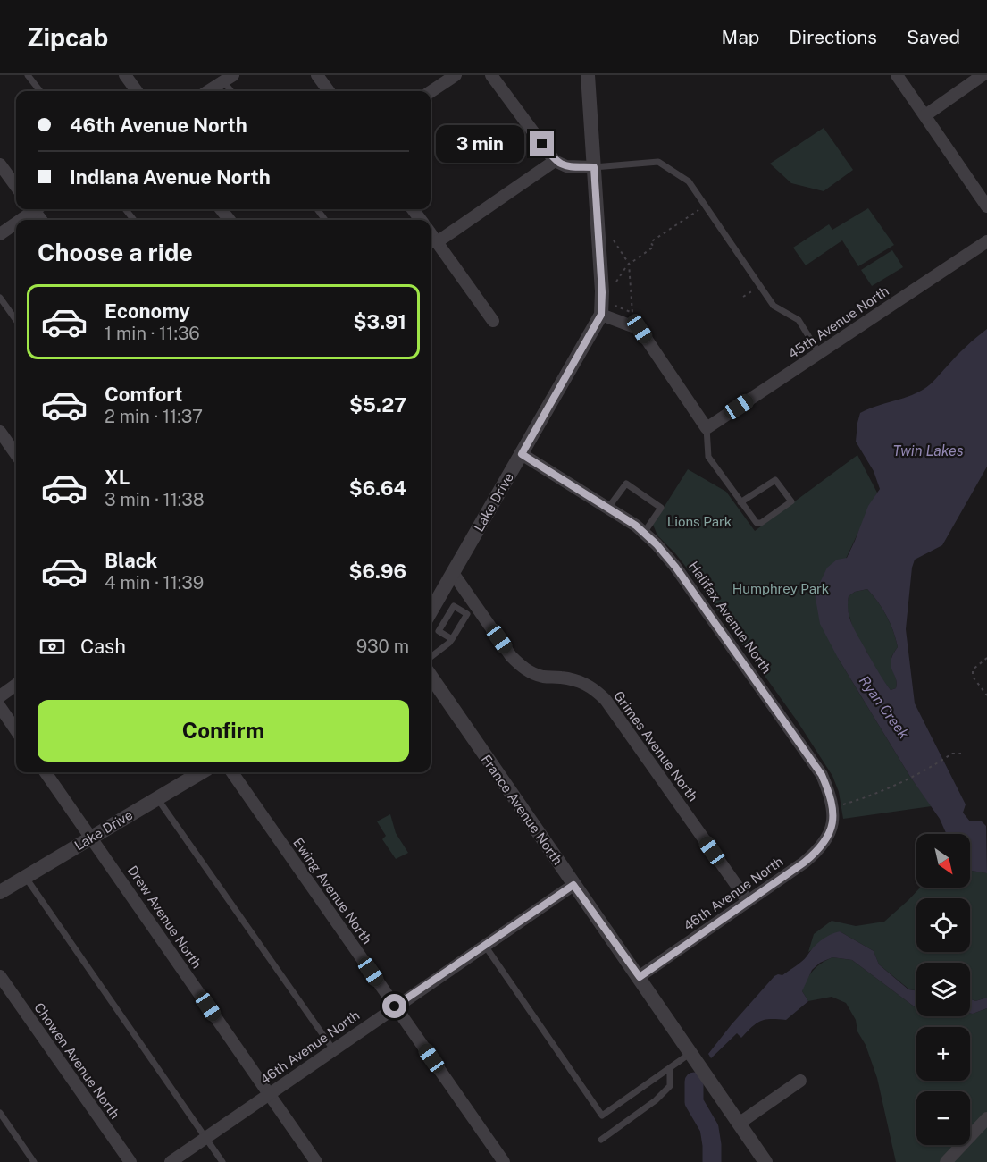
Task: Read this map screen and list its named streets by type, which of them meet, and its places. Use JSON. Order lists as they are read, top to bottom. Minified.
{"streets":{"street":["45th Avenue North","Lake Drive","Halifax Avenue North","Grimes Avenue North","France Avenue North","Ewing Avenue North","46th Avenue North","Drew Avenue North","Chowen Avenue North"]},"crossings":[["Lake Drive","Halifax Avenue North"],["Lake Drive","Grimes Avenue North"],["Lake Drive","Drew Avenue North"],["Halifax Avenue North","46th Avenue North"],["Grimes Avenue North","46th Avenue North"],["France Avenue North","46th Avenue North"],["Ewing Avenue North","46th Avenue North"],["46th Avenue North","Drew Avenue North"]],"water":["Twin Lakes","Ryan Creek"],"parks":["Lions Park","Humphrey Park"],"north":"bottom right","page":{"header":"Zipcab","nav":["Map","Directions","Saved"],"banner":["46th Avenue North","Indiana Avenue North"],"bubble":"3 min","heading":"Choose a ride","list":[{"name":"Economy","note":"1 min · 11:36","value":"$3.91"},{"name":"Comfort","note":"2 min · 11:37","value":"$5.27"},{"name":"XL","note":"3 min · 11:38","value":"$6.64"},{"name":"Black","note":"4 min · 11:39","value":"$6.96"}],"pay":["Cash","930 m"],"buttons":"Confirm","map_buttons":["+","−"]}}
